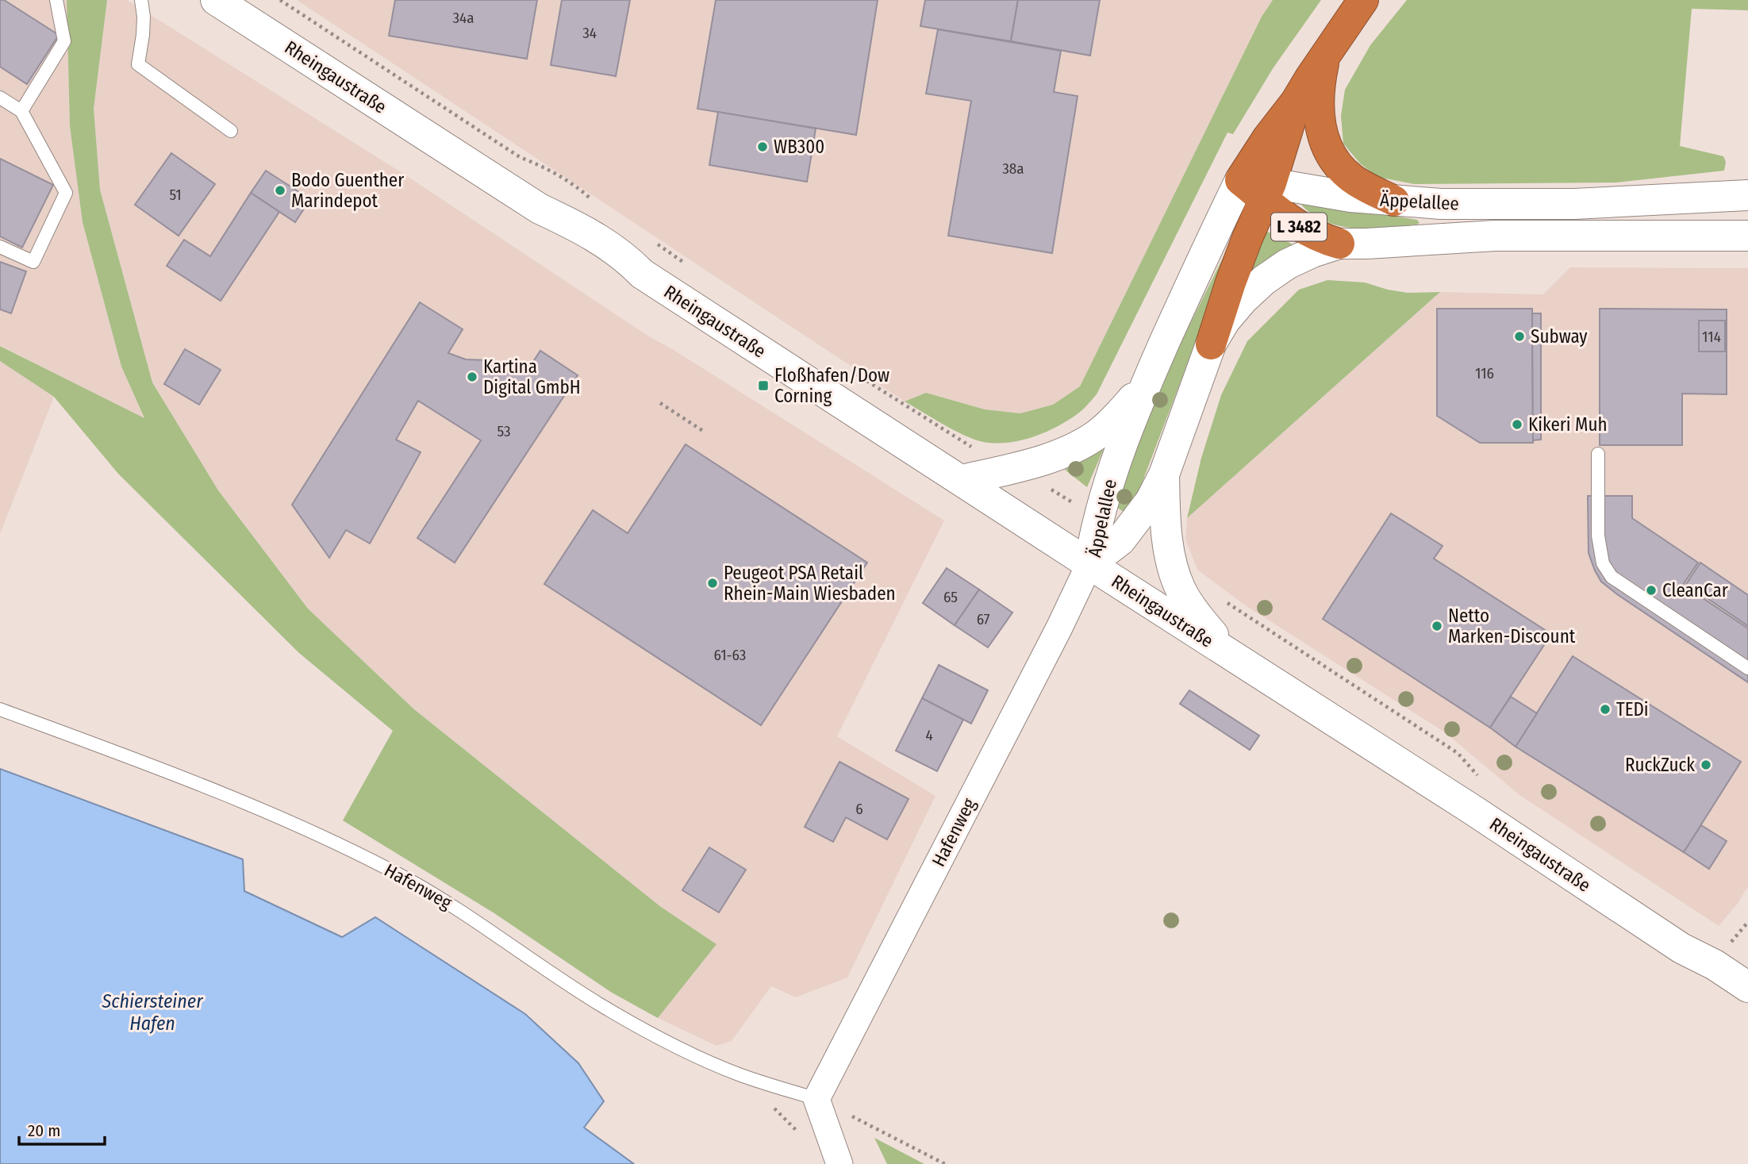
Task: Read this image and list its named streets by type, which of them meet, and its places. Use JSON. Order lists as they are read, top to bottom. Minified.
{"streets":{"highway":["L 3482"],"main road":["Rheingaustraße","Äppelallee"],"street":["Hafenweg"]},"crossings":[["Rheingaustraße","Äppelallee"],["Rheingaustraße","L 3482"],["Rheingaustraße","Hafenweg"],["Äppelallee","L 3482"],["Äppelallee","Hafenweg"]],"water":["Schiersteiner Hafen"],"places":{"other":["WB300","Bodo Guenther Marindepot","Subway","Kartina Digital GmbH","Kikeri Muh","Peugeot PSA Retail Rhein-Main Wiesbaden","CleanCar","Netto Marken-Discount","TEDi","RuckZuck"],"transit":["Floßhafen/Dow Corning"]},"house_numbers":["34a","34","38a","51","114","116","53","65","67","61-63","4","6"],"scale_bar":"20 m"}
